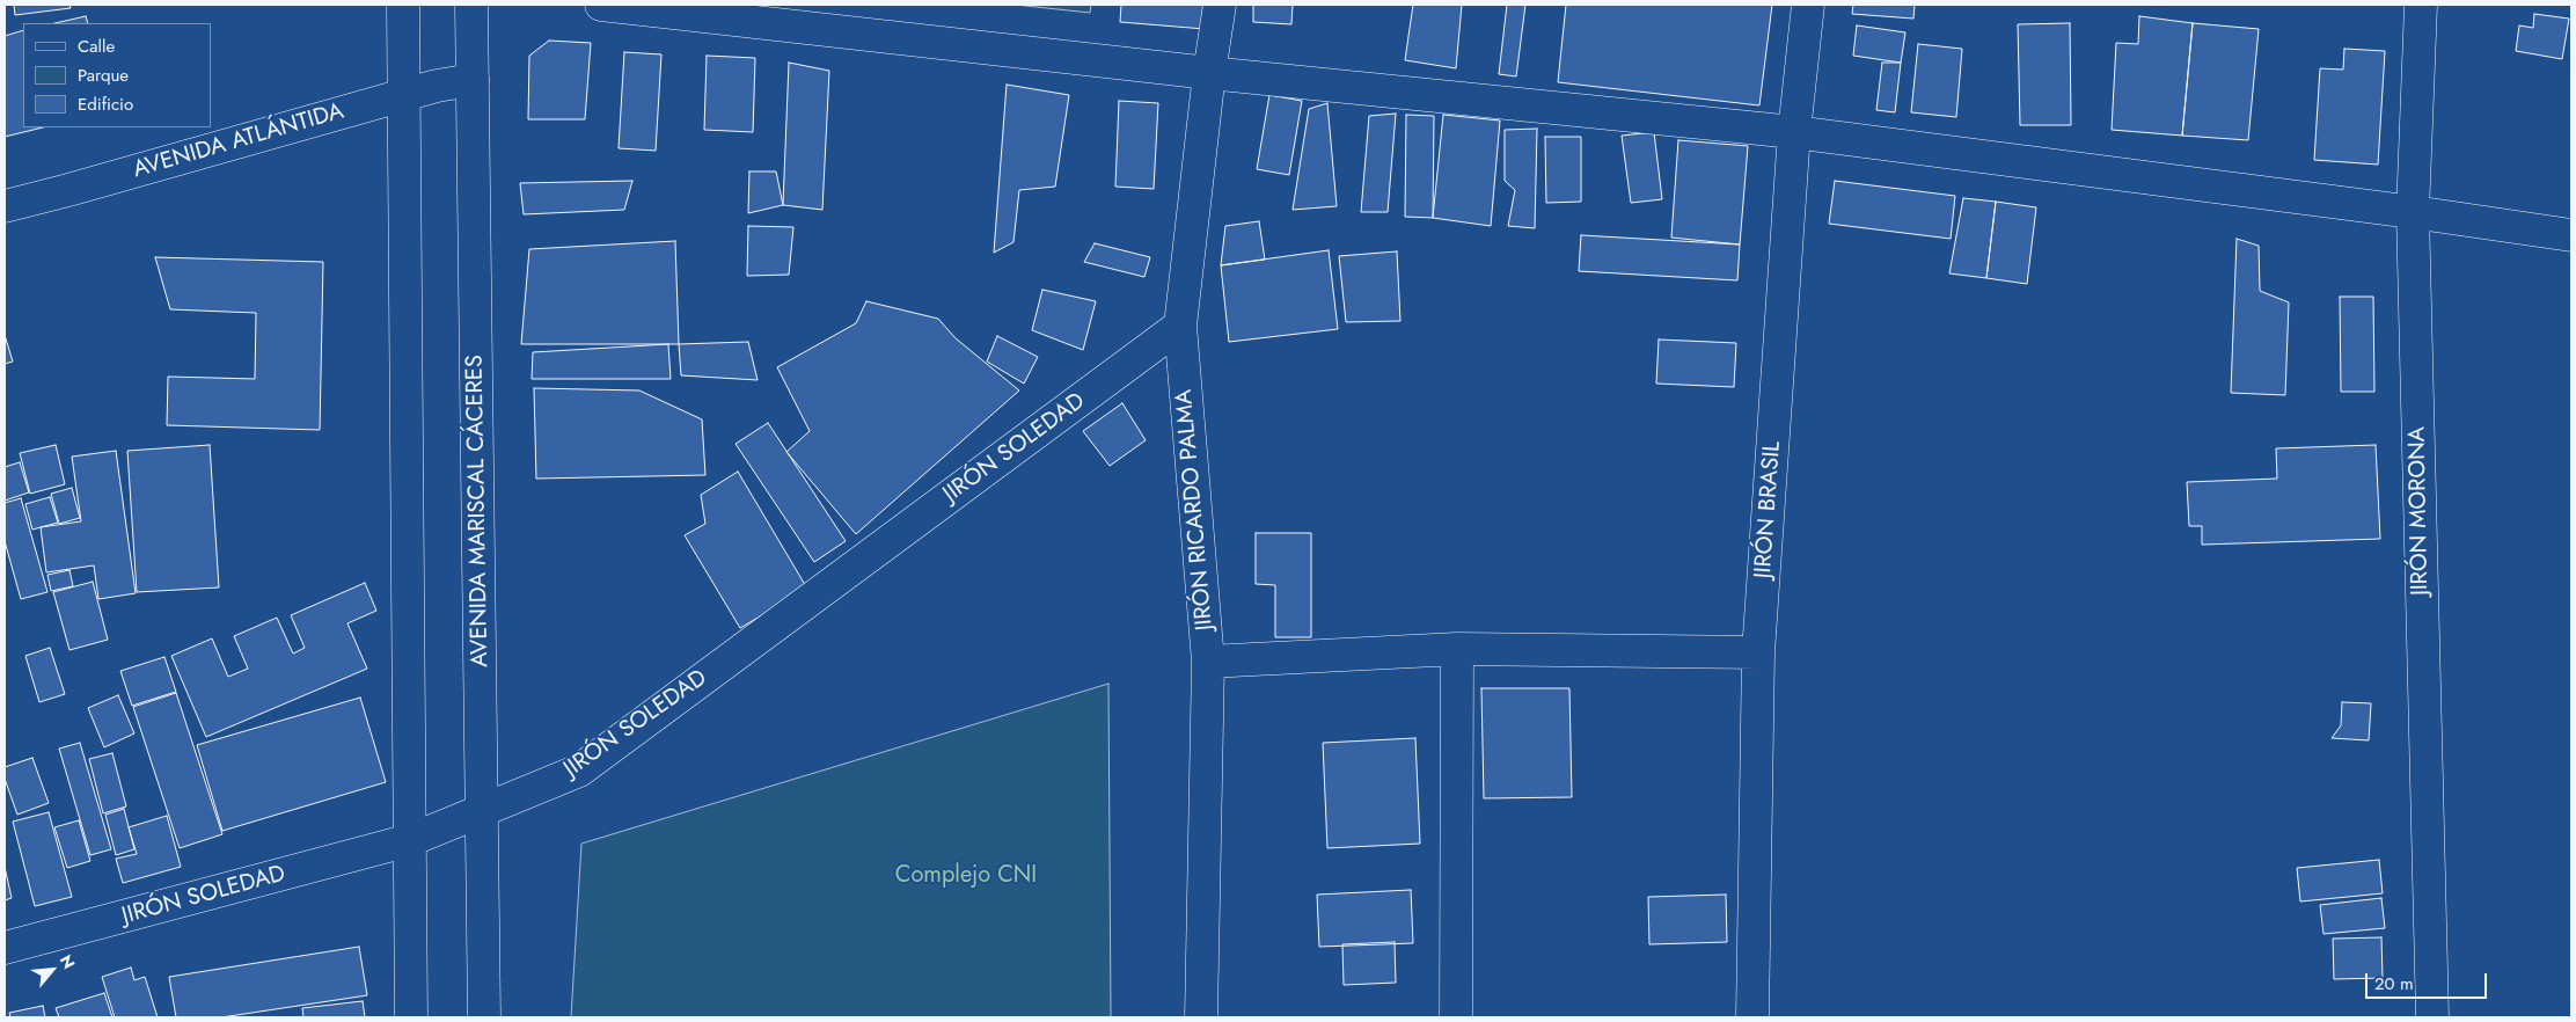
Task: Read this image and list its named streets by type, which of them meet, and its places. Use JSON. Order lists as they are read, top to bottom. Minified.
{"streets":{"street":["AVENIDA ATLÁNTIDA","JIRÓN SOLEDAD","JIRÓN RICARDO PALMA","JIRÓN BRASIL","AVENIDA MARISCAL CÁCERES","JIRÓN MORONA"]},"crossings":[["AVENIDA ATLÁNTIDA","AVENIDA MARISCAL CÁCERES"],["JIRÓN SOLEDAD","JIRÓN RICARDO PALMA"],["JIRÓN SOLEDAD","AVENIDA MARISCAL CÁCERES"]],"parks":["Complejo CNI"],"legend":["Calle","Parque","Edificio"],"scale_bar":"20 m","north":"top right"}
